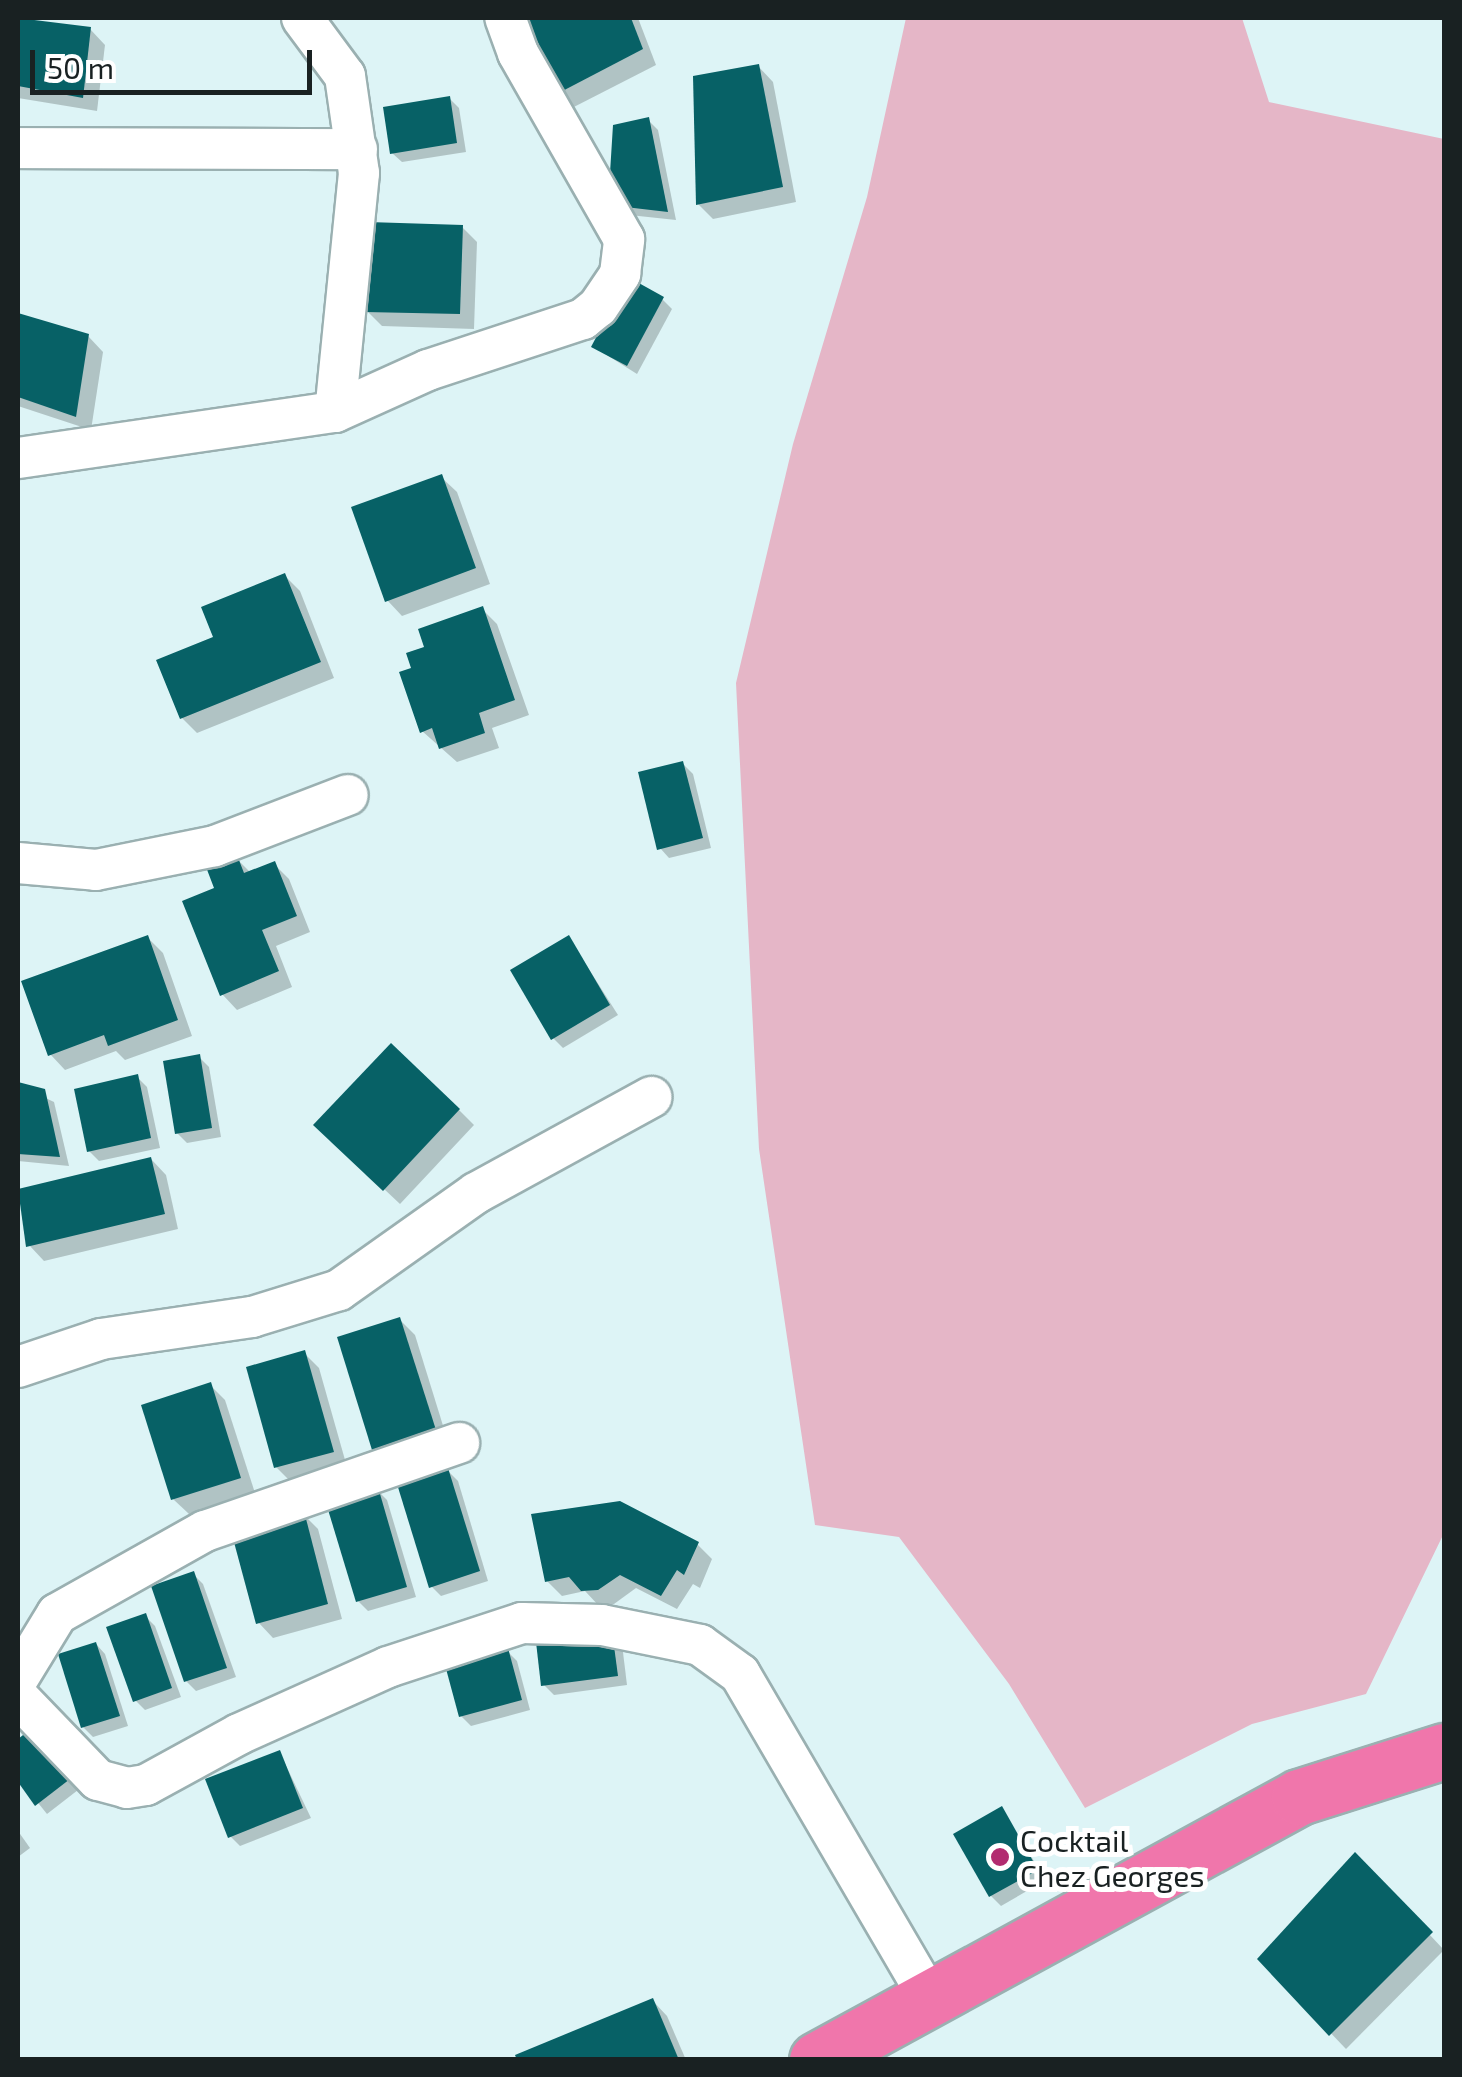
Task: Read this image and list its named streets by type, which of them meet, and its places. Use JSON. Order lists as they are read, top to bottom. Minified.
{"places":["Cocktail Chez Georges"],"scale_bar":"50 m"}
